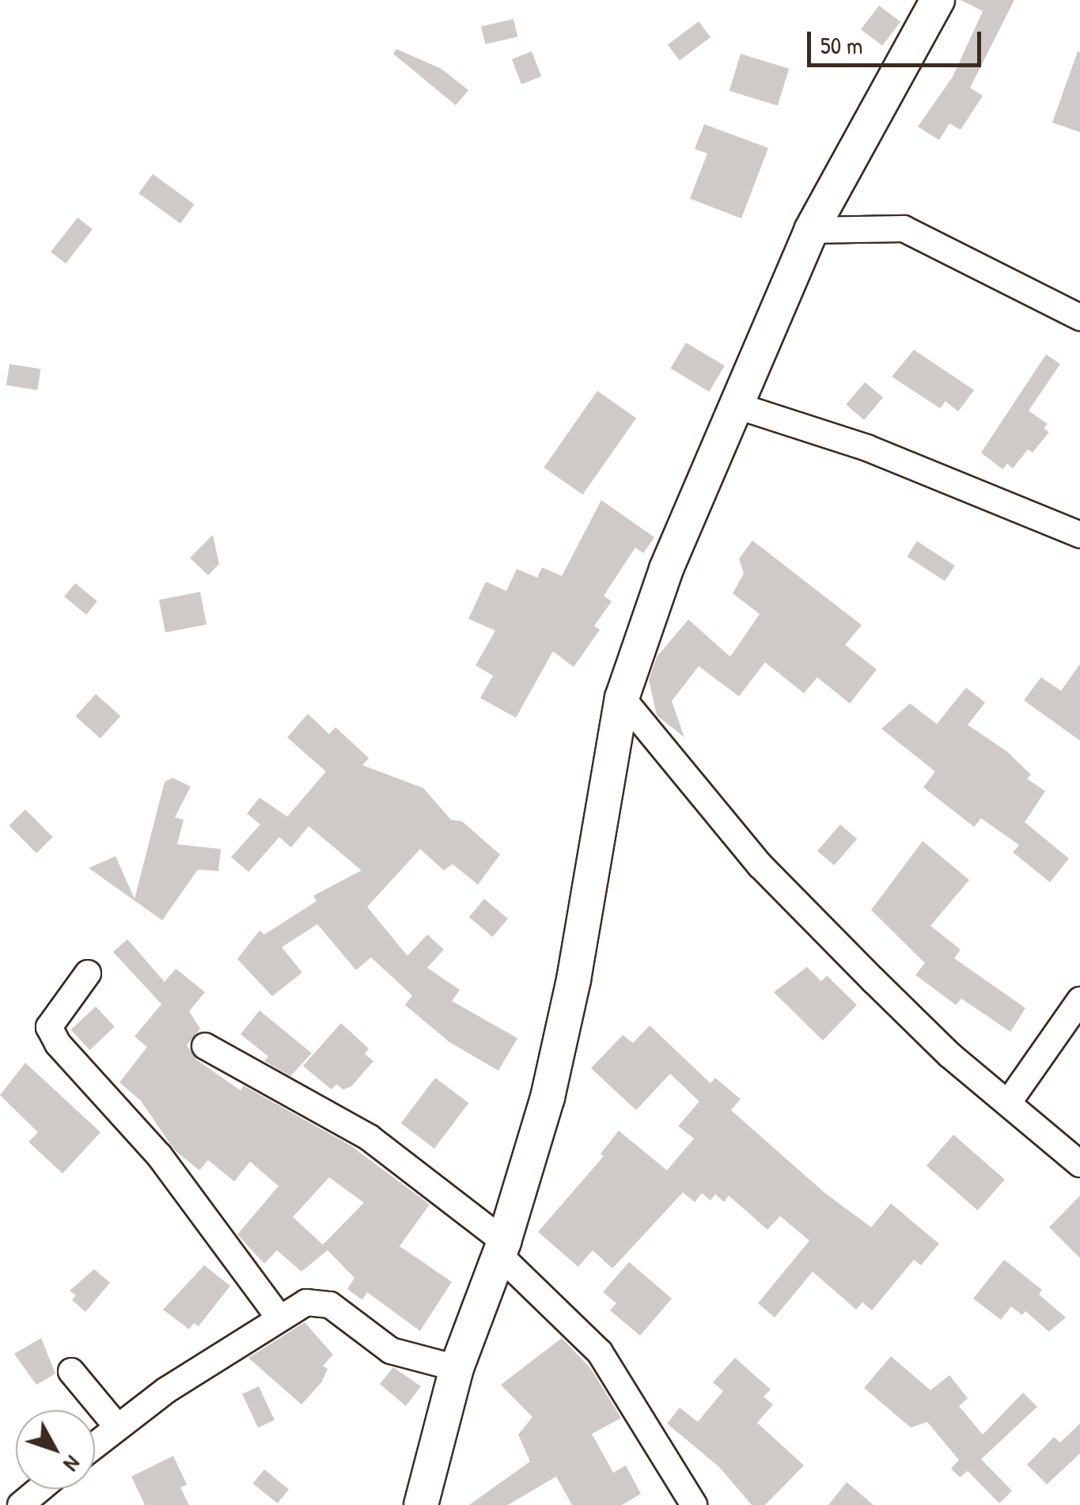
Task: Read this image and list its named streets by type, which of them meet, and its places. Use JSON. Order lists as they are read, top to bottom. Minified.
{"scale_bar":"50 m","north":"bottom right"}
